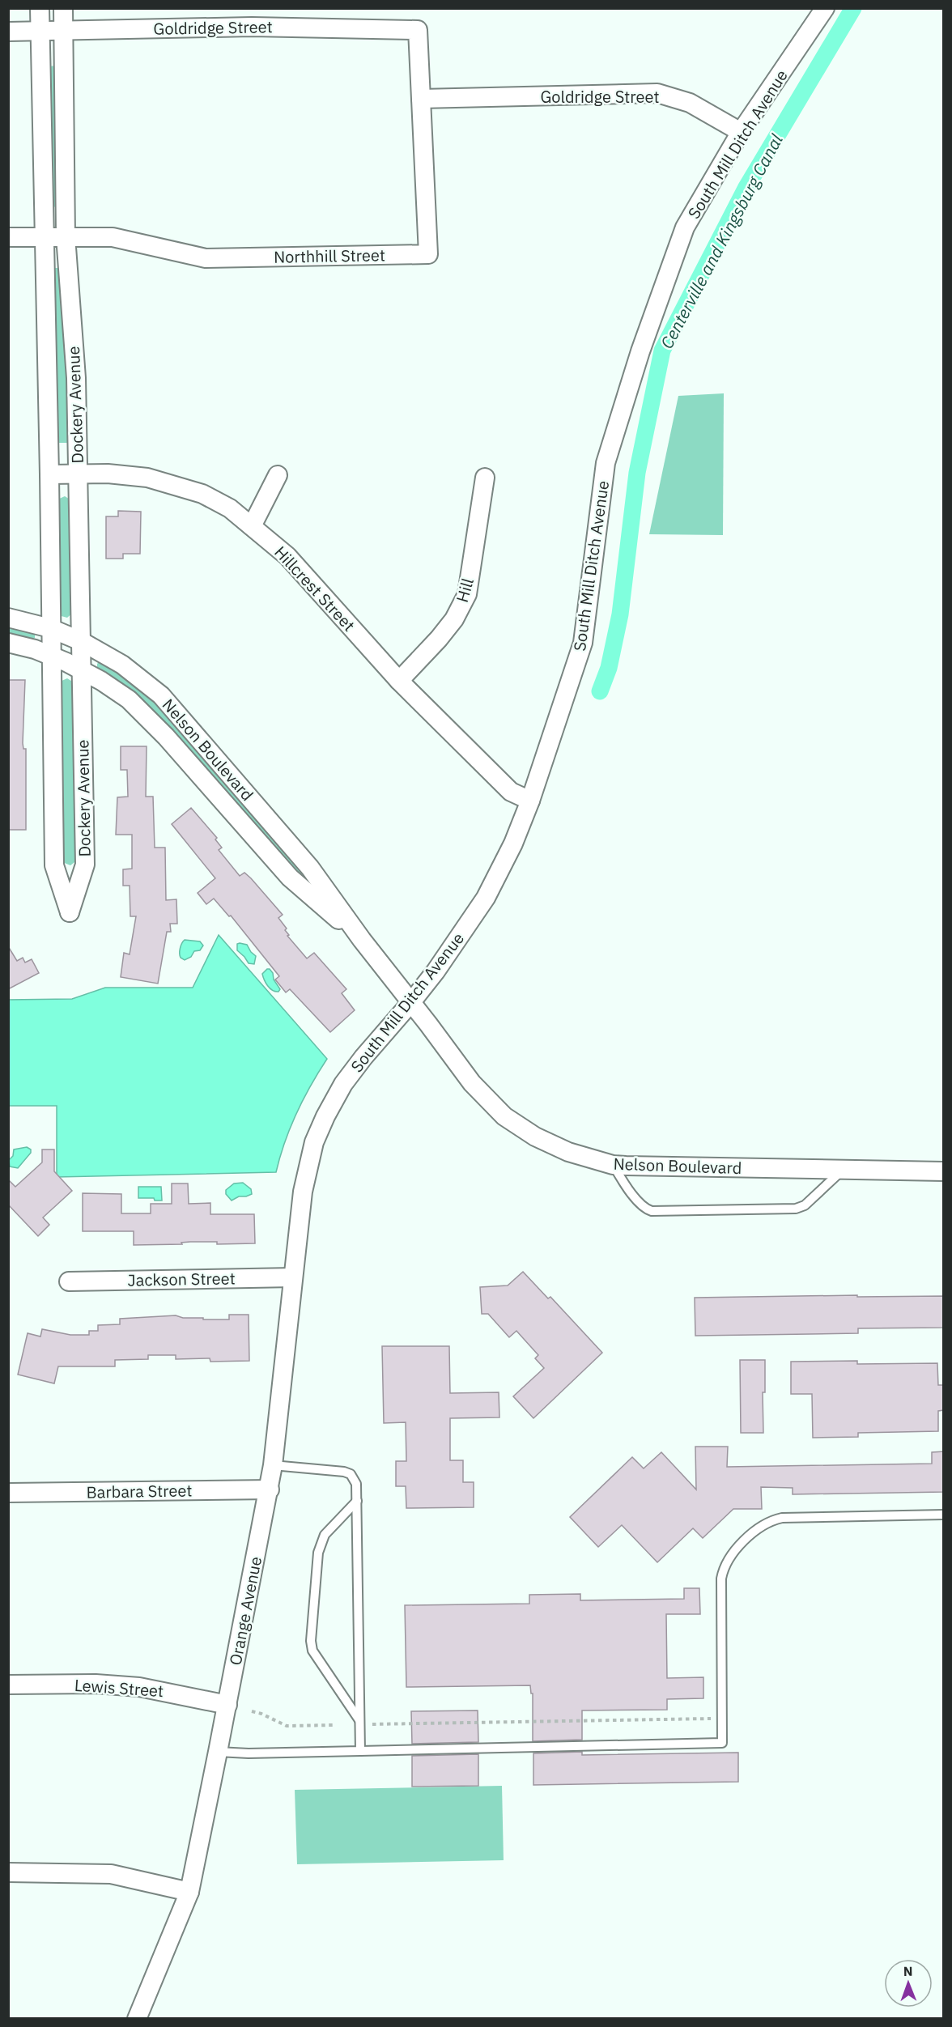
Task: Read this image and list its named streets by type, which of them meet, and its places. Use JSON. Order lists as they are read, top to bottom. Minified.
{"streets":{"street":["Goldridge Street","South Mill Ditch Avenue","Northhill Street","Dockery Avenue","Hillcrest Street","Hill","Nelson Boulevard","Jackson Street","Barbara Street","Orange Avenue","Lewis Street"]},"crossings":[["Goldridge Street","South Mill Ditch Avenue"],["Goldridge Street","Northhill Street"],["Goldridge Street","Dockery Avenue"],["South Mill Ditch Avenue","Hillcrest Street"],["South Mill Ditch Avenue","Nelson Boulevard"],["South Mill Ditch Avenue","Orange Avenue"],["Northhill Street","Dockery Avenue"],["Dockery Avenue","Hillcrest Street"],["Dockery Avenue","Nelson Boulevard"],["Hillcrest Street","Hill"],["Jackson Street","Orange Avenue"],["Barbara Street","Orange Avenue"],["Orange Avenue","Lewis Street"]],"water":["Centerville and Kingsburg Canal"],"north":"top"}
